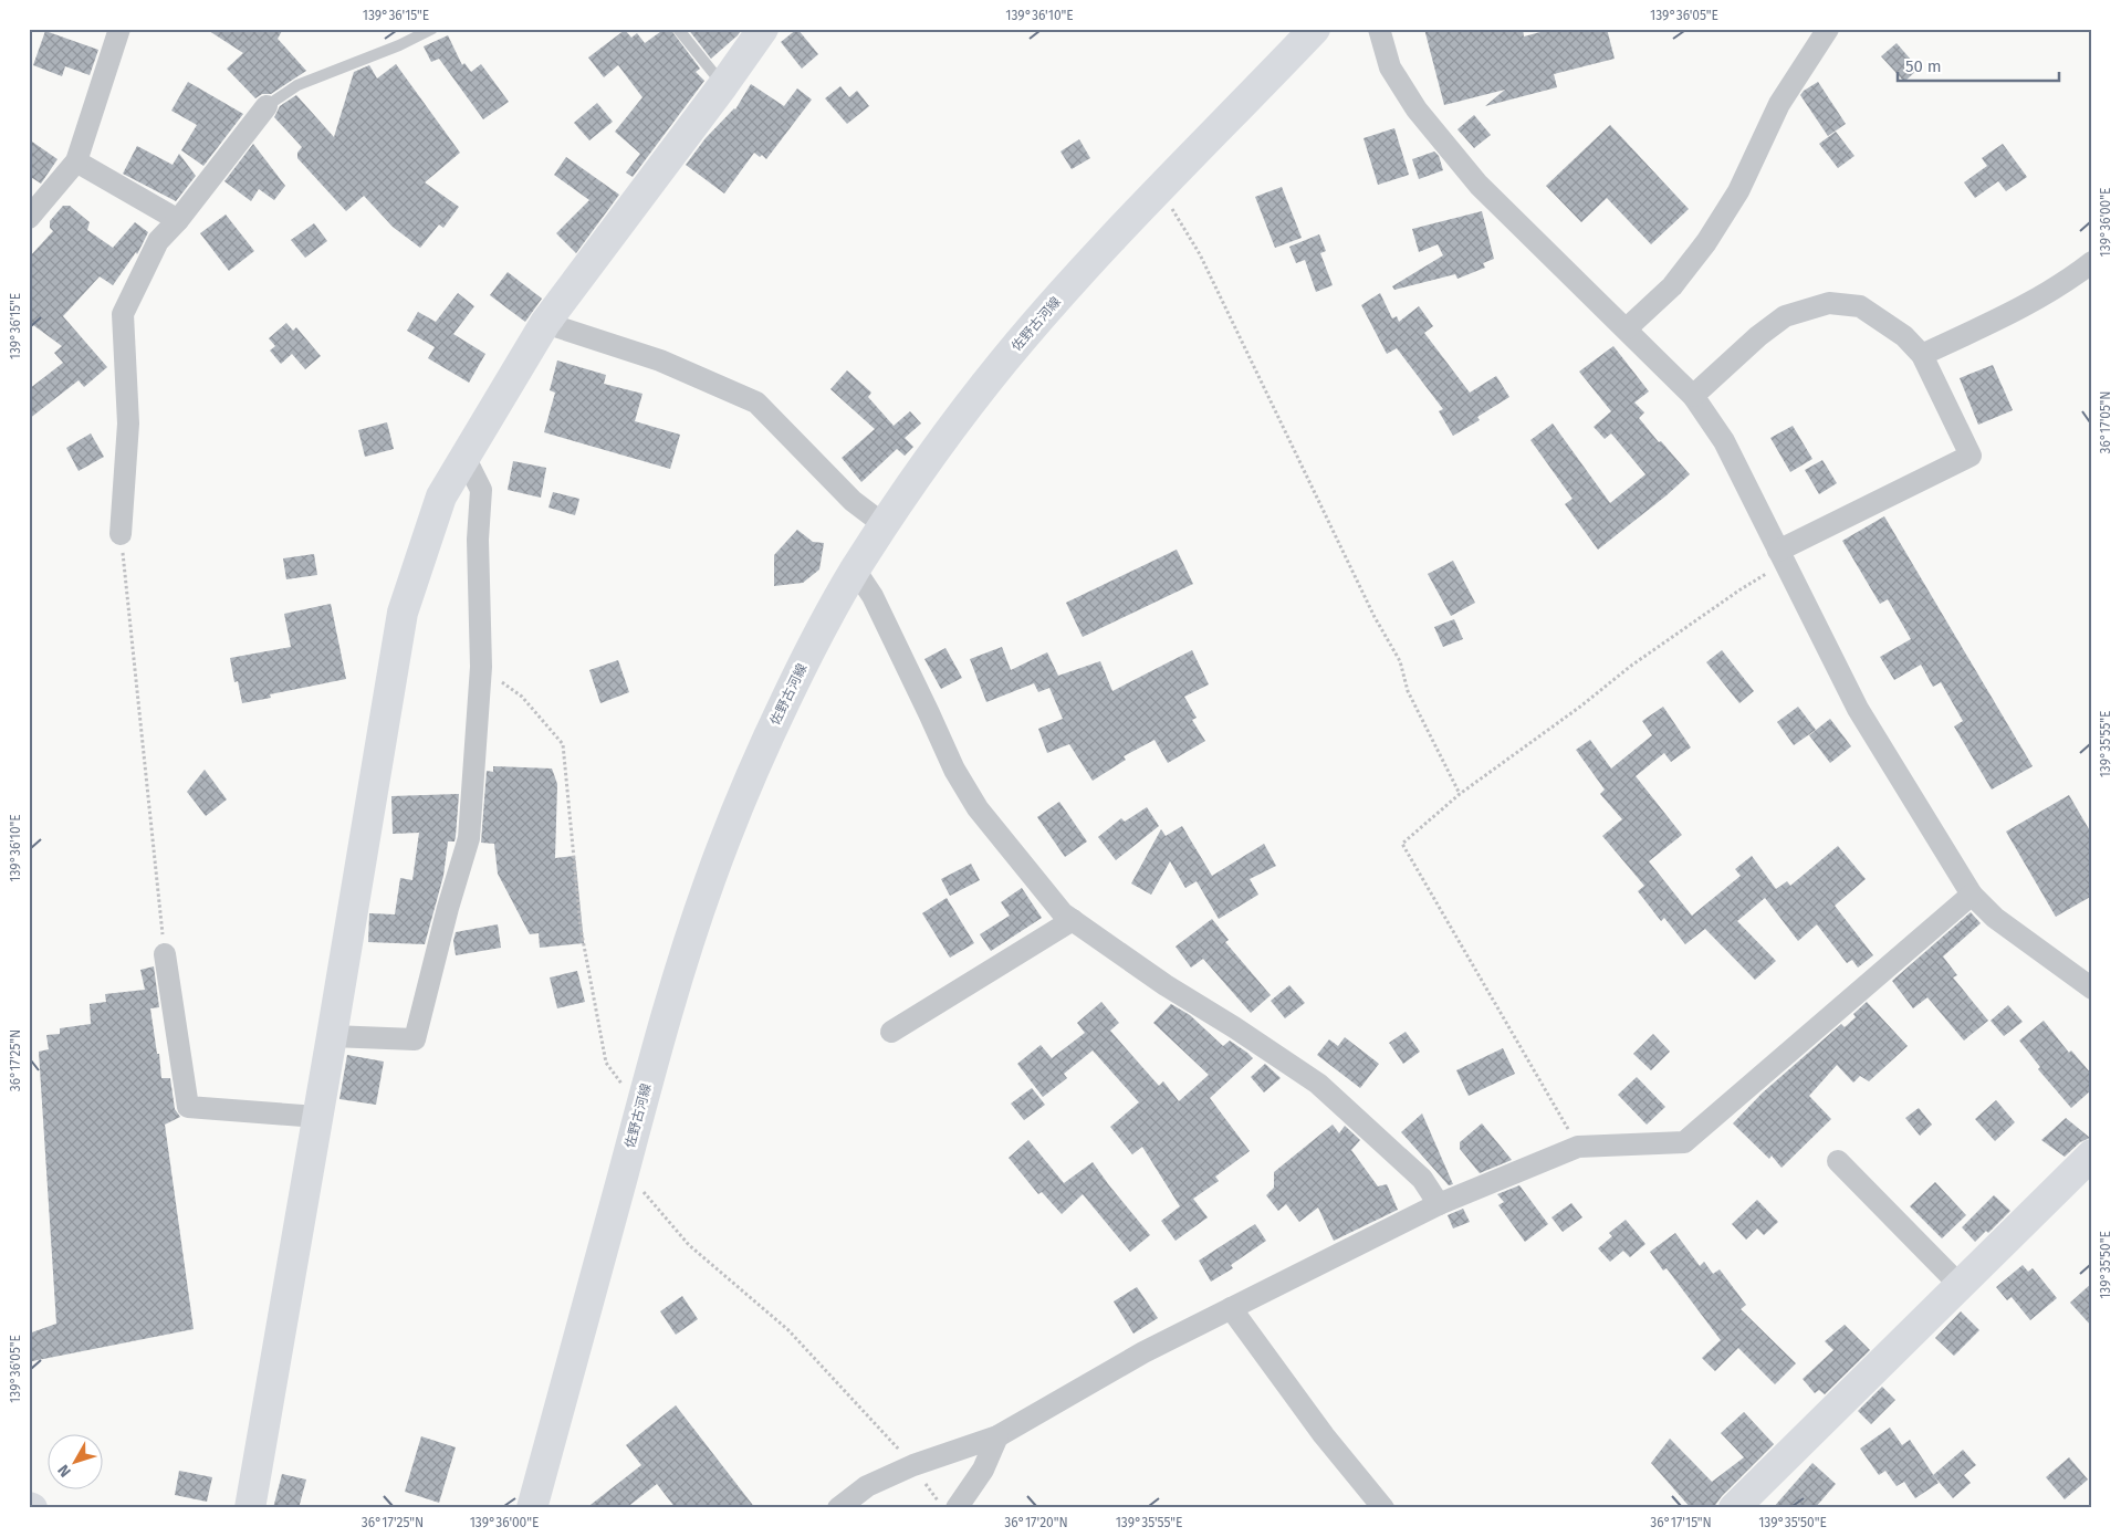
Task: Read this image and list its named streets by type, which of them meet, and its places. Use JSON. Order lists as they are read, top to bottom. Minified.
{"streets":{"street":["佐野古河線"]},"scale_bar":"50 m","north":"bottom left","coordinates":["139°36'15\"E","139°36'10\"E","139°36'05\"E","139°36'00\"E","36°17'05\"N","139°35'55\"E","36°17'25\"N","139°35'50\"E","36°17'20\"N","36°17'15\"N"]}
